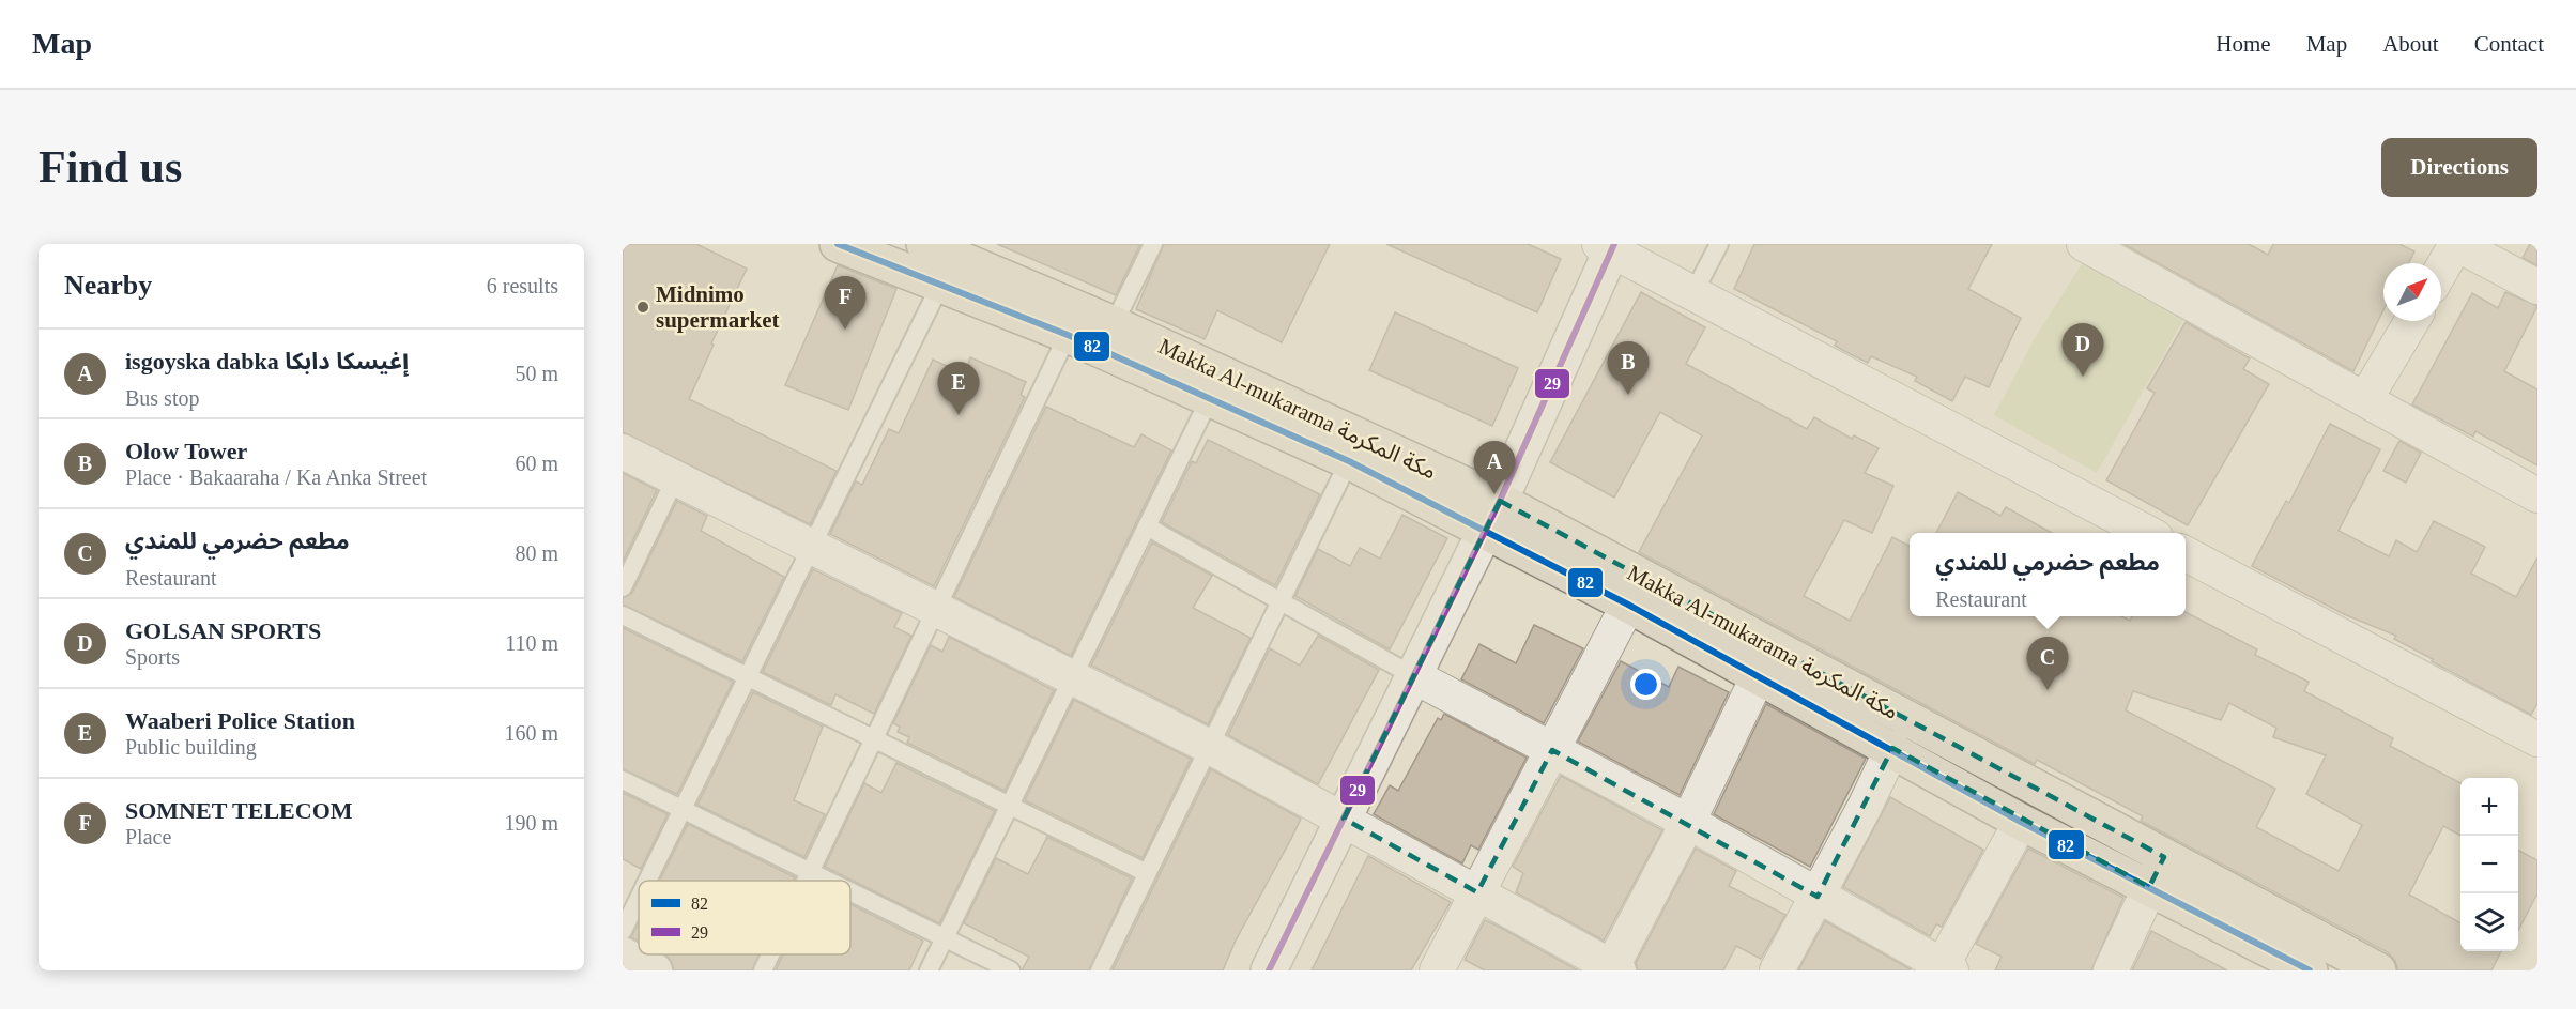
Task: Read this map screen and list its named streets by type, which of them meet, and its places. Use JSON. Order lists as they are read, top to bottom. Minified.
{"streets":{"highway":["Makka Al-mukarama مكة المكرمة"]},"places":["Midnimo supermarket"],"lines":["transit line 82","transit line 29"],"legend":["82","29"],"north":"top right","page":{"header":"Map","nav":["Home","Map","About","Contact"],"buttons":"Directions","title":"Find us","heading":["Nearby","6 results"],"pins":["F","D","B","E","A","C"],"list":[{"mark":"A","name":"isgoyska dabka إغيسكا دابكا","note":"Bus stop","value":"50 m"},{"mark":"B","name":"Olow Tower","note":"Place · Bakaaraha / Ka Anka Street","value":"60 m"},{"mark":"C","name":"مطعم حضرمي للمندي","note":"Restaurant","value":"80 m"},{"mark":"D","name":"GOLSAN SPORTS","note":"Sports","value":"110 m"},{"mark":"E","name":"Waaberi Police Station","note":"Public building","value":"160 m"},{"mark":"F","name":"SOMNET TELECOM","note":"Place","value":"190 m"}],"popup":["مطعم حضرمي للمندي","Restaurant"],"map_buttons":["+","−"]}}
